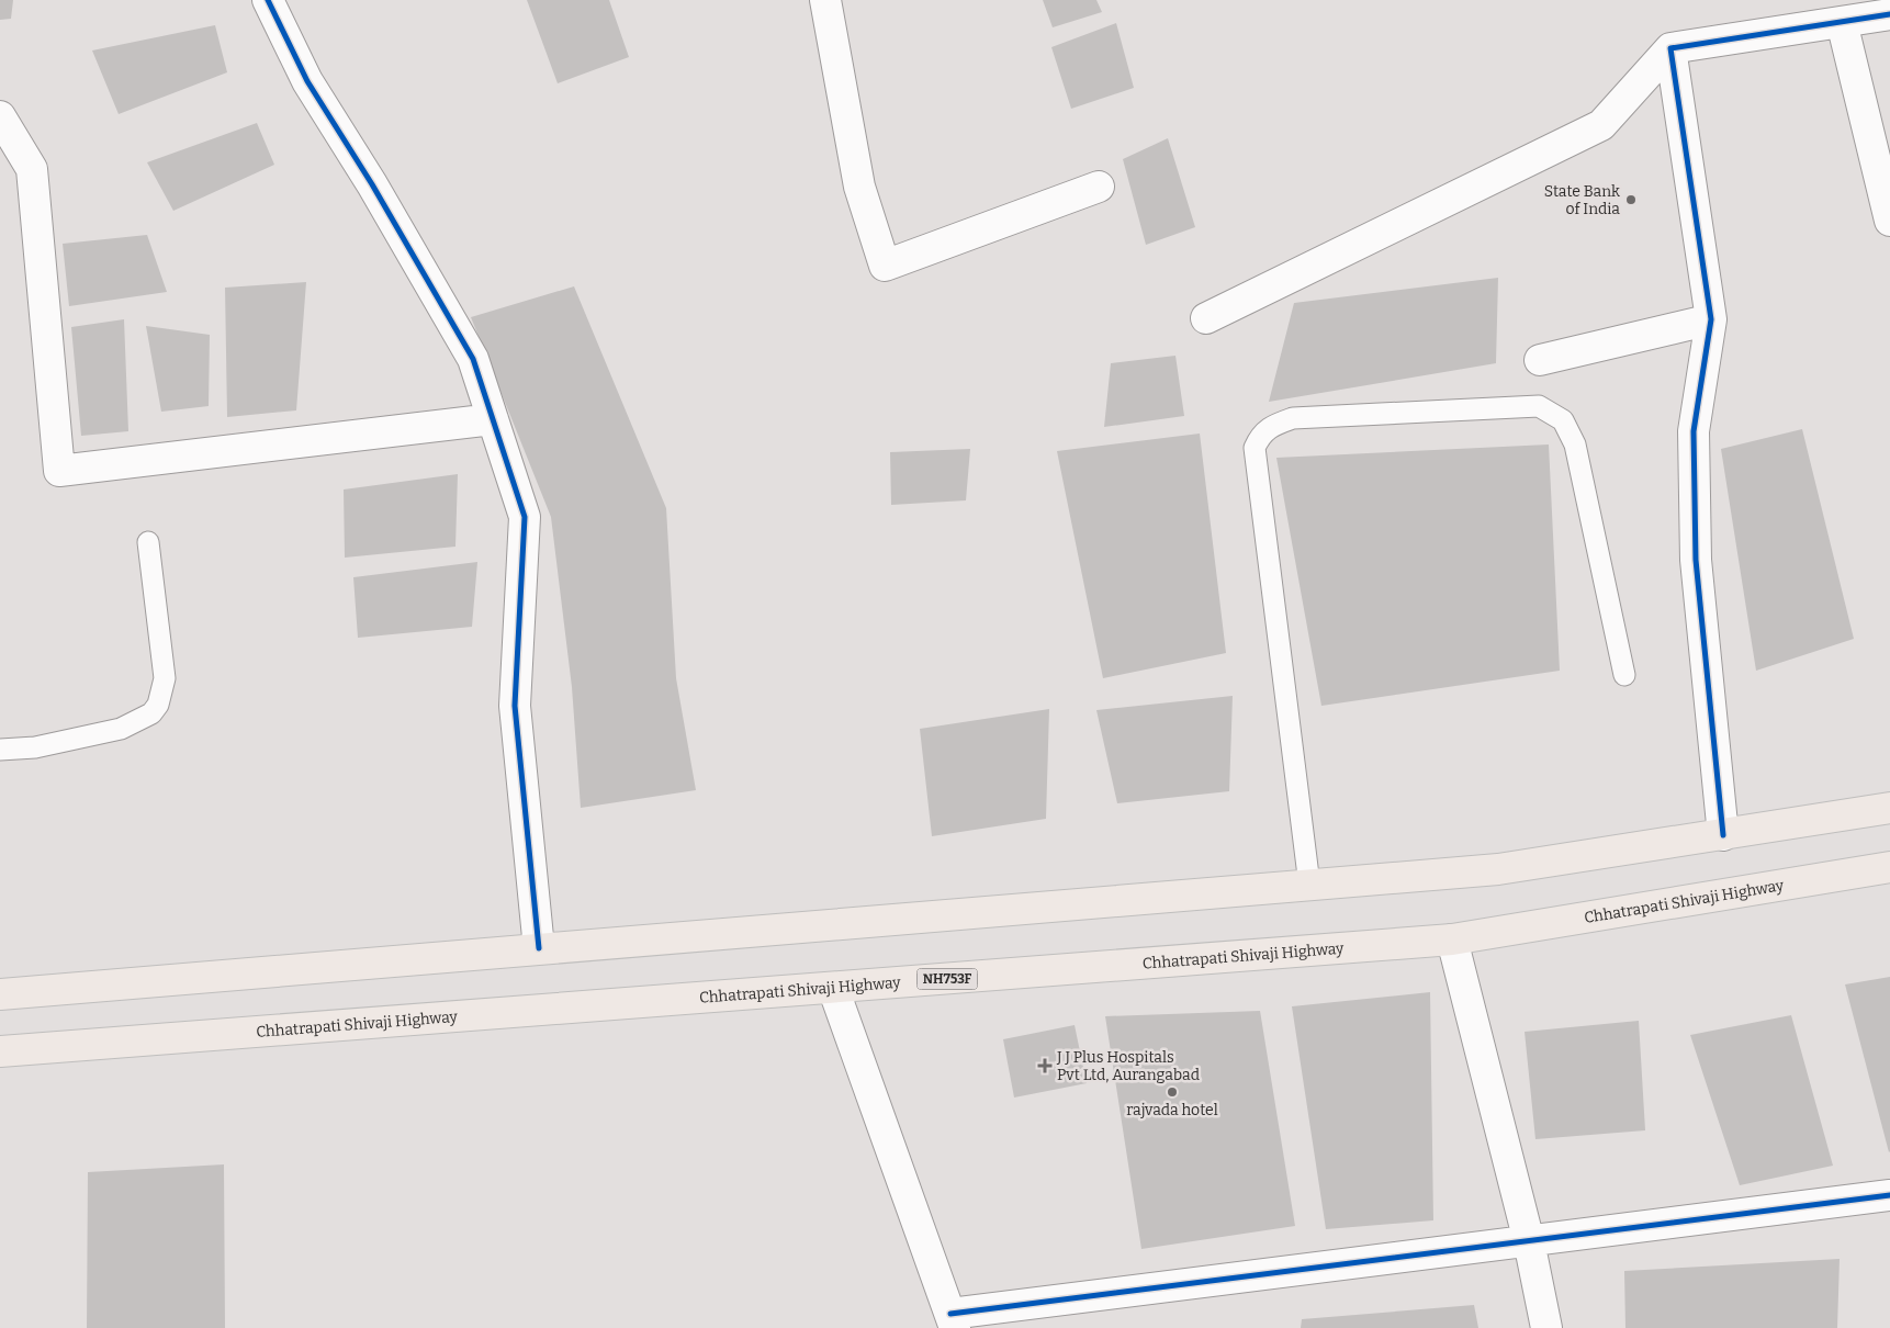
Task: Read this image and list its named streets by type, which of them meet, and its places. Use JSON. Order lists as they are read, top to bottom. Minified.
{"streets":{"highway":["Chhatrapati Shivaji Highway","NH753F"]},"places":{"other":["State Bank of India","rajvada hotel"],"health":["J J Plus Hospitals Pvt Ltd, Aurangabad"]}}
